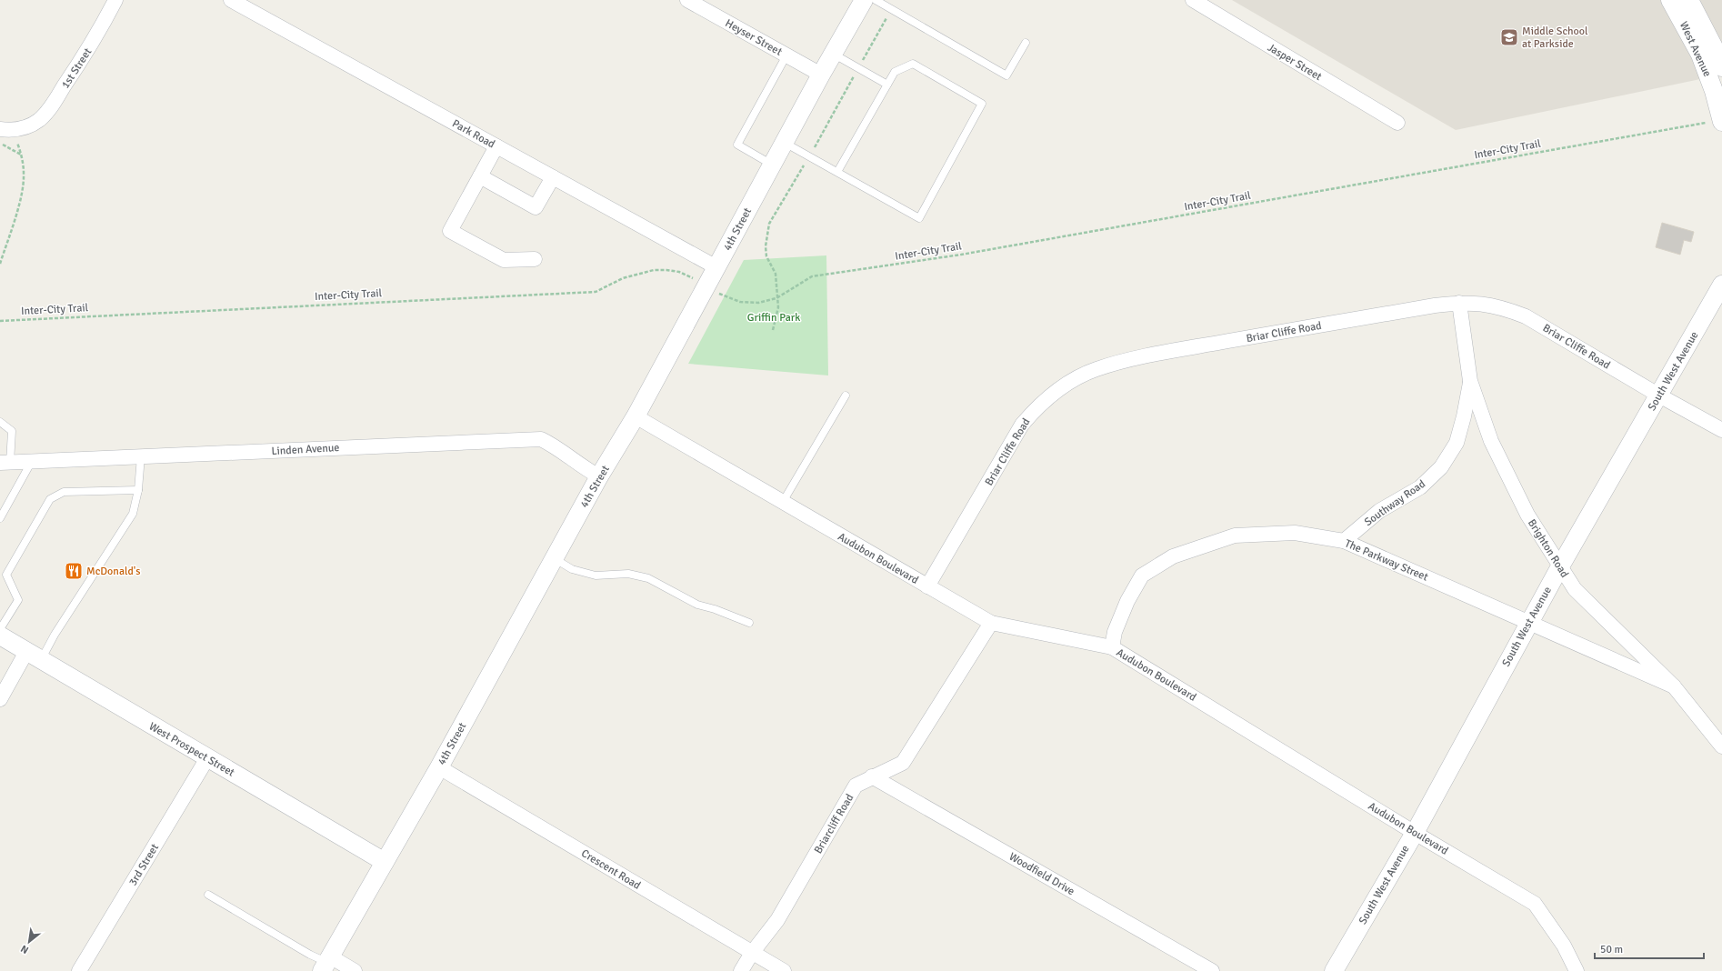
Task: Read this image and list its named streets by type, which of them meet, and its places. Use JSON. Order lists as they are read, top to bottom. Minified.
{"streets":{"street":["Heyser Street","West Avenue","Jasper Street","1st Street","Park Road","4th Street","Briar Cliffe Road","South West Avenue","Linden Avenue","Southway Road","Brighton Road","Audubon Boulevard","The Parkway Street","West Prospect Street","Briarcliff Road","3rd Street","Crescent Road","Woodfield Drive"],"path":["Inter-City Trail"]},"crossings":[["Heyser Street","4th Street"],["West Avenue","Inter-City Trail"],["Park Road","4th Street"],["4th Street","Linden Avenue"],["4th Street","Audubon Boulevard"],["4th Street","West Prospect Street"],["4th Street","Crescent Road"],["Briar Cliffe Road","South West Avenue"],["Briar Cliffe Road","Brighton Road"],["Briar Cliffe Road","Audubon Boulevard"],["South West Avenue","Brighton Road"],["South West Avenue","Audubon Boulevard"],["South West Avenue","The Parkway Street"],["Southway Road","Brighton Road"],["Southway Road","The Parkway Street"],["Brighton Road","The Parkway Street"],["Audubon Boulevard","The Parkway Street"],["Audubon Boulevard","Briarcliff Road"],["West Prospect Street","3rd Street"],["Briarcliff Road","Crescent Road"],["Briarcliff Road","Woodfield Drive"]],"parks":["Griffin Park"],"places":{"school or university":["Middle School at Parkside"],"restaurant":["McDonald's"]},"scale_bar":"50 m","north":"bottom left"}
